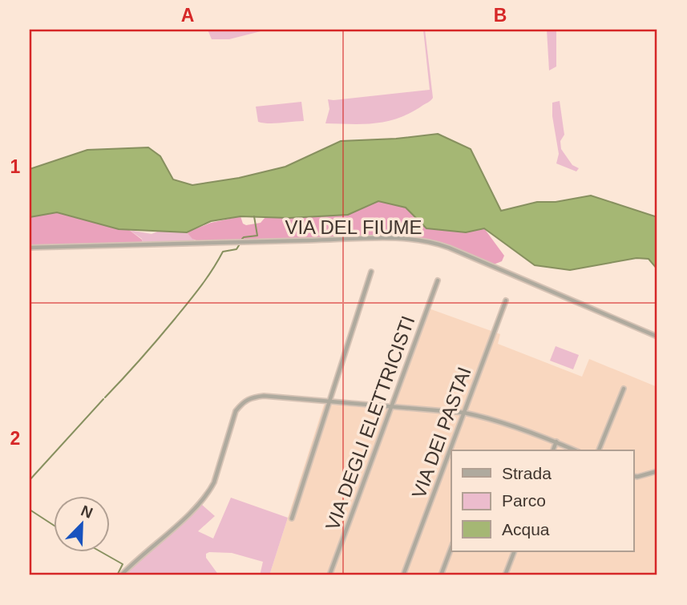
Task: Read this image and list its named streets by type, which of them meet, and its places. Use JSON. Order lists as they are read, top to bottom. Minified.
{"streets":{"street":["VIA DEL FIUME","VIA DEGLI ELETTRICISTI","VIA DEI PASTAI"]},"legend":["Strada","Parco","Acqua"],"north":"top right","grid":{"columns":["A","B"],"rows":["1","2"]}}
